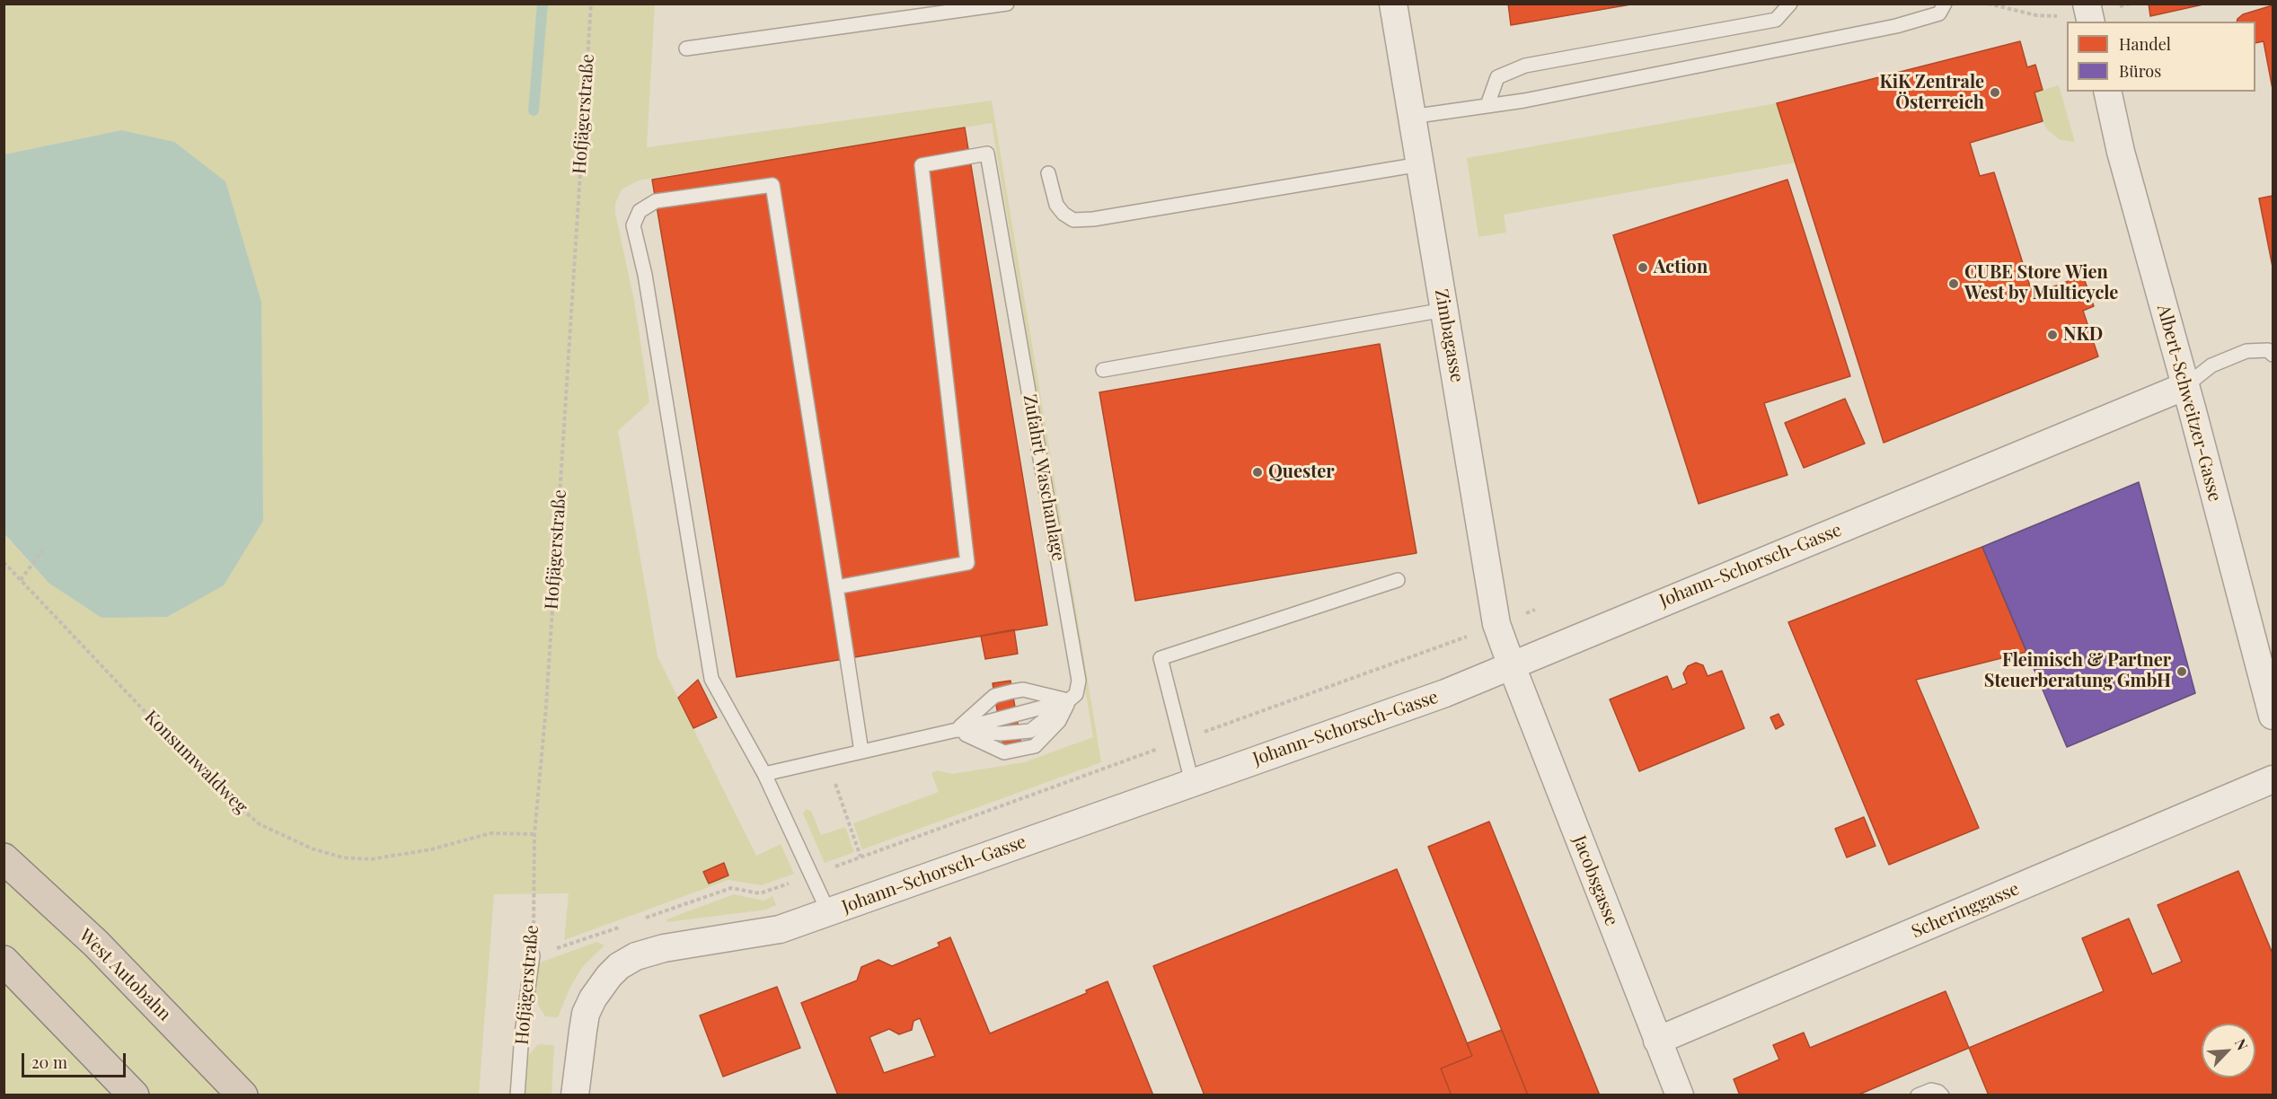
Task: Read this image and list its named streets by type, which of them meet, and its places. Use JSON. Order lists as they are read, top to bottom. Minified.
{"streets":{"highway":["West Autobahn"],"street":["Zimbagasse","Albert-Schweitzer-Gasse","Johann-Schorsch-Gasse","Jacobsgasse","Scheringgasse"],"lane":["Hofjägerstraße","Zufahrt Waschanlage"],"path":["Konsumwaldweg"]},"crossings":[["Hofjägerstraße","Konsumwaldweg"],["Zimbagasse","Johann-Schorsch-Gasse"],["Zimbagasse","Jacobsgasse"],["Albert-Schweitzer-Gasse","Johann-Schorsch-Gasse"],["Johann-Schorsch-Gasse","Jacobsgasse"],["Jacobsgasse","Scheringgasse"]],"places":["KiK Zentrale Österreich","Action","CUBE Store Wien West by Multicycle","NKD","Quester","Fleimisch & Partner Steuerberatung GmbH"],"legend":["Handel","Büros"],"scale_bar":"20 m","north":"top right"}
